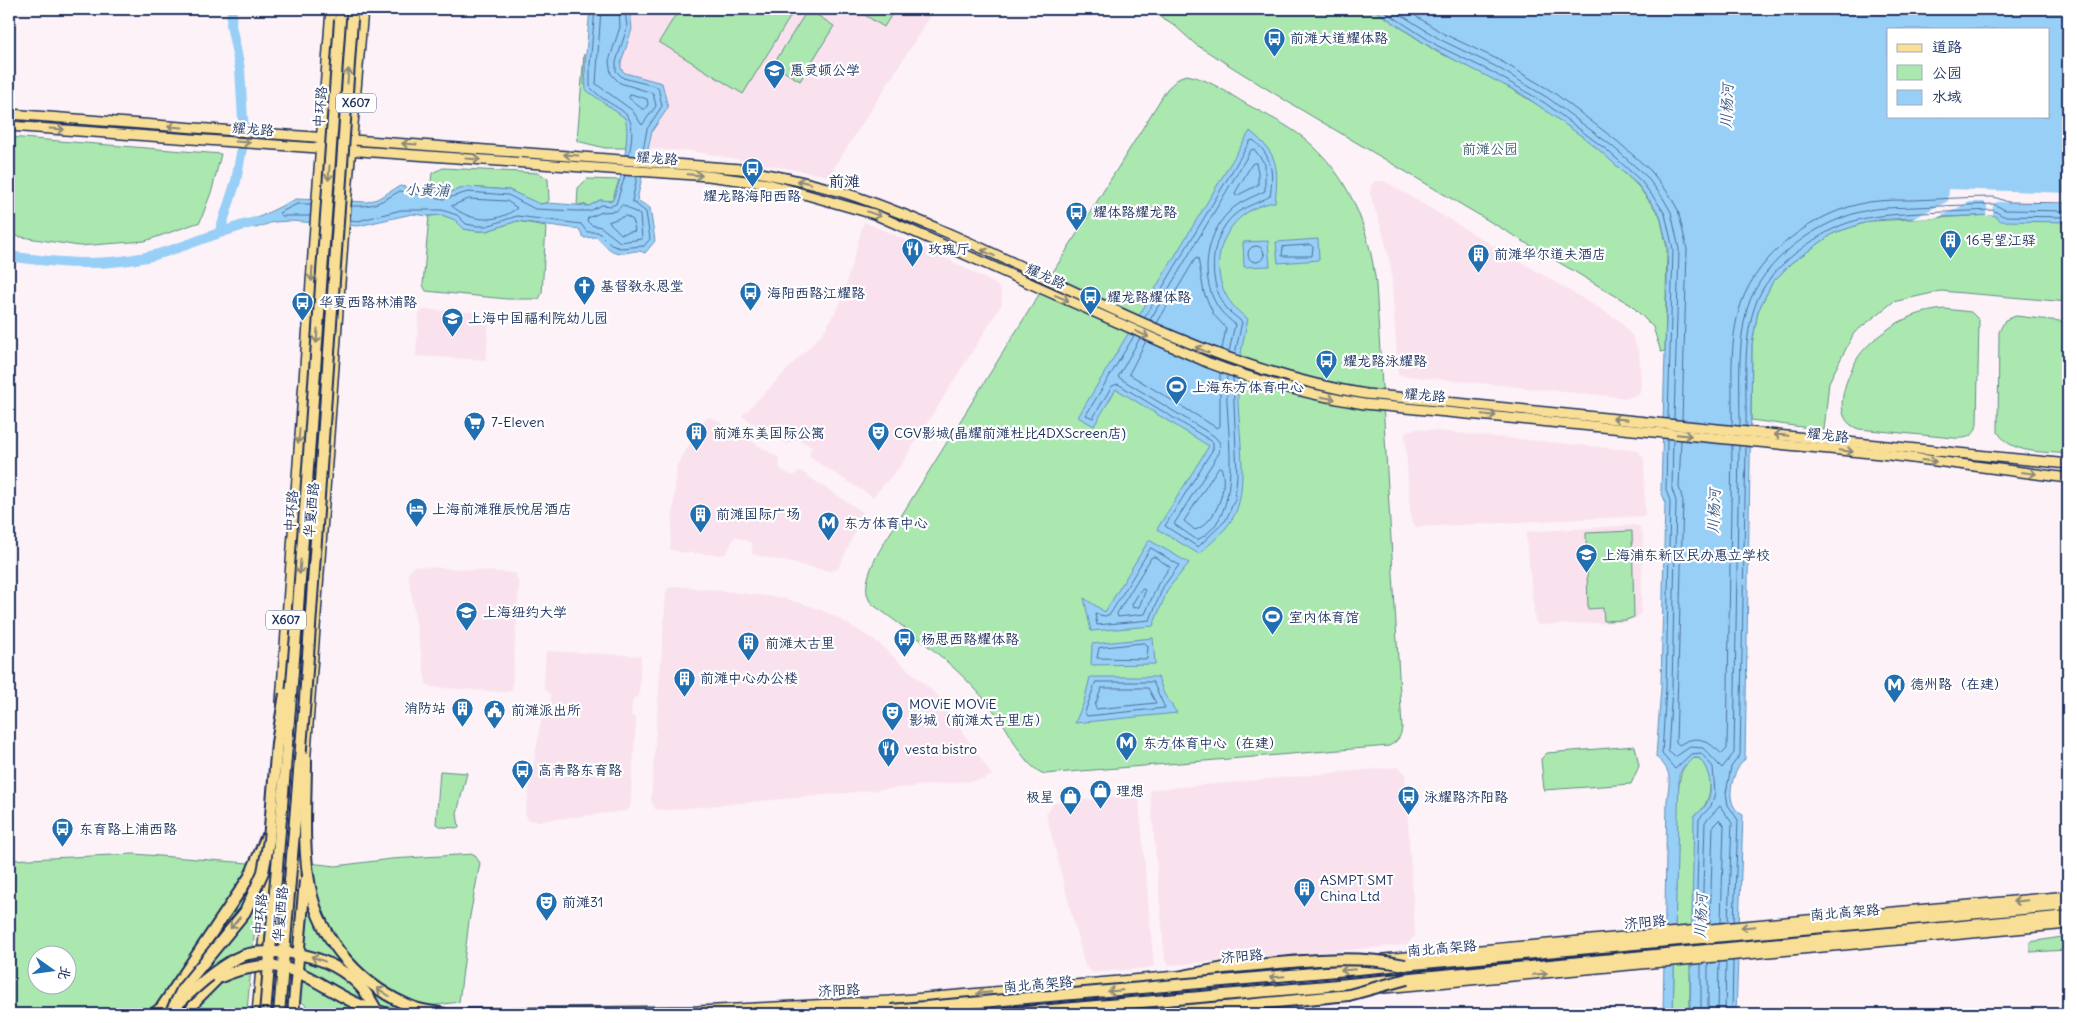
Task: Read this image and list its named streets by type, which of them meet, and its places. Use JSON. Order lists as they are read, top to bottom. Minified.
{"streets":{"highway":["中环路","南北高架路"],"main road":["X607","耀龙路","华夏西路","济阳路"]},"crossings":[["耀龙路","华夏西路"]],"districts":["前滩"],"water":["川杨河","小黄浦"],"parks":["前滩公园"],"places":{"bus stop":["前滩大道耀体路","耀龙路海阳西路","耀体路耀龙路","海阳西路江耀路","耀龙路耀体路","华夏西路林浦路","耀龙路泳耀路","杨思西路耀体路","高青路东育路","泳耀路济阳路","东育路上浦西路"],"school or university":["惠灵顿公学","上海中国福利院幼儿园","上海浦东新区民办惠立学校","上海纽约大学"],"building":["16号望江驿","前滩华尔道夫酒店","前滩东美国际公寓","前滩国际广场","前滩太古里","前滩中心办公楼","消防站","ASMPT SMT China Ltd"],"restaurant":["玫瑰厅","vesta bistro"],"church":["基督教永恩堂"],"sports":["上海东方体育中心","室内体育馆"],"supermarket":["7-Eleven"],"theatre":["CGV影城(晶耀前滩杜比4DXScreen店)","MOViE MOViE 影城（前滩太古里店）","前滩31"],"hotel":["上海前滩雅辰悦居酒店"],"metro station":["东方体育中心","德州路（在建）","东方体育中心（在建）"],"public building":["前滩派出所"],"shop":["理想","极星"]},"legend":["道路","公园","水域"],"north":"right"}
